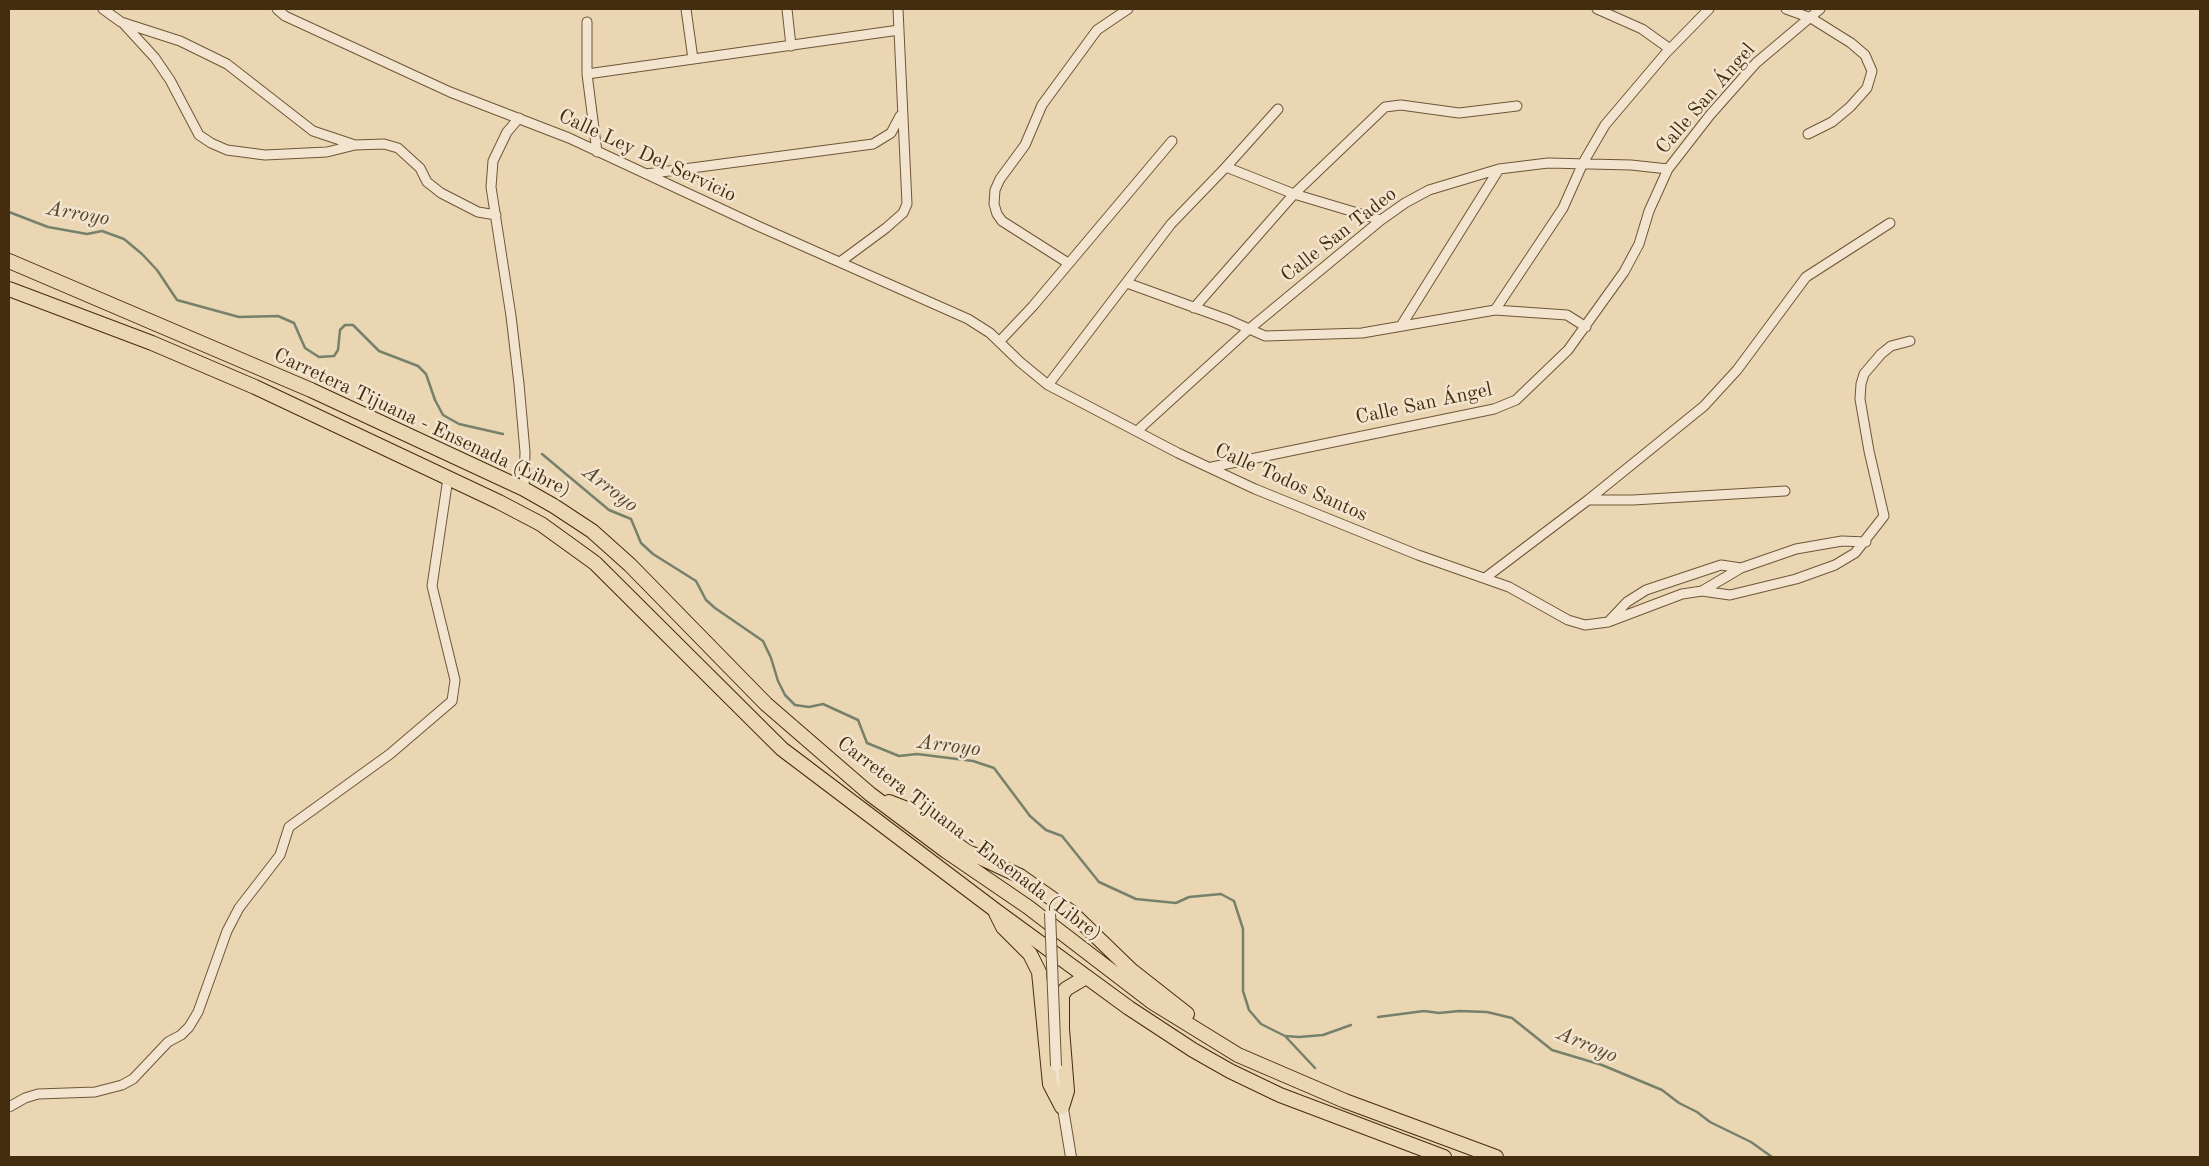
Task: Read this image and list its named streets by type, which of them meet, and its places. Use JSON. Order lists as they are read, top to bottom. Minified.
{"streets":{"highway":["Carretera Tijuana - Ensenada (Libre)"],"street":["Calle San Ángel","Calle Ley Del Servicio","Calle San Tadeo","Calle Todos Santos"]},"crossings":[["Calle San Ángel","Calle San Tadeo"],["Calle San Ángel","Calle Todos Santos"],["Calle Ley Del Servicio","Calle Todos Santos"],["Calle San Tadeo","Calle Todos Santos"]],"water":["Arroyo"]}
